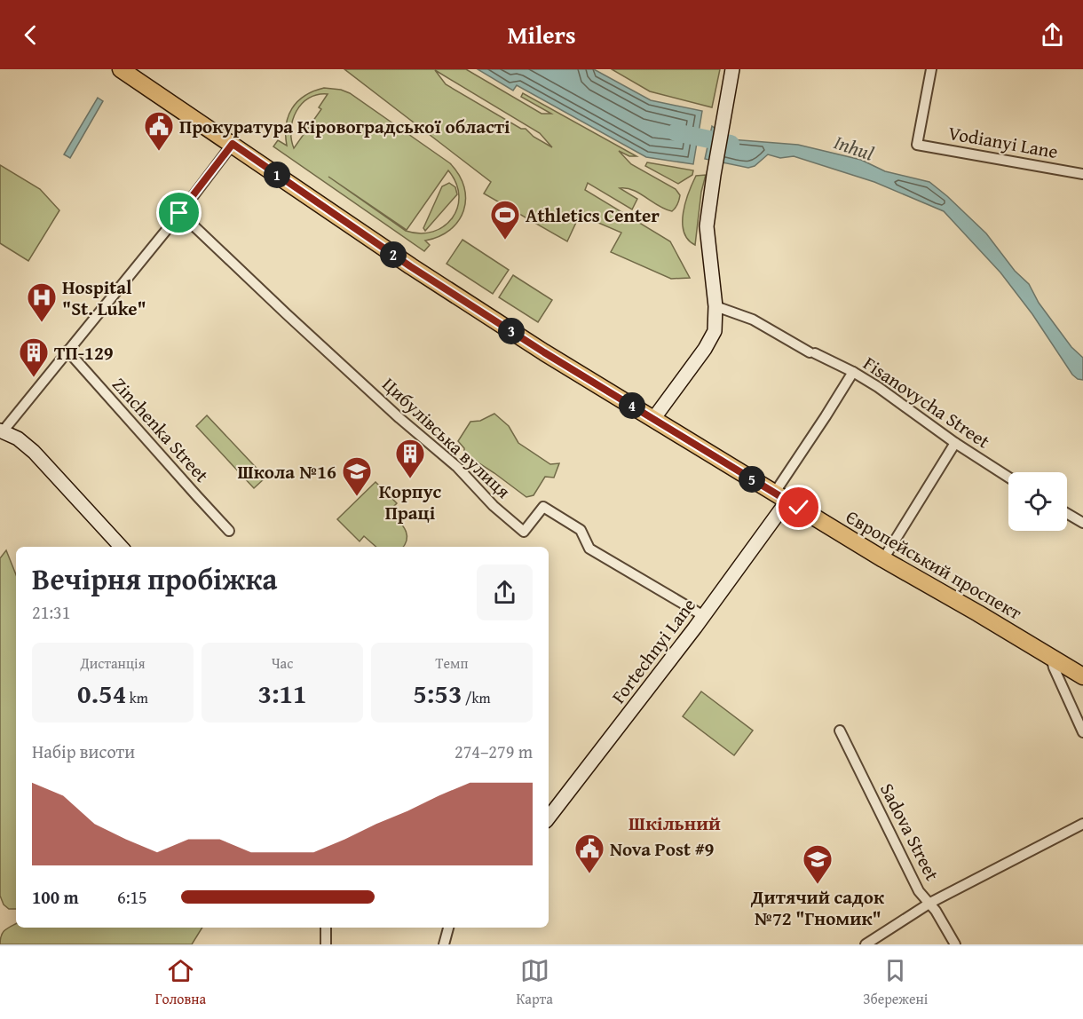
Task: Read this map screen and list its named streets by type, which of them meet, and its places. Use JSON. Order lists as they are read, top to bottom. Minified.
{"streets":{"main road":["Європейський проспект"],"street":["Vodianyi Lane","Fisanovycha Street","Zinchenka Street","Цибулівська вулиця","Fortechnyi Lane","Sadova Street"]},"crossings":[["Fisanovycha Street","Fortechnyi Lane"],["Цибулівська вулиця","Fortechnyi Lane"],["Європейський проспект","Fortechnyi Lane"]],"districts":["Шкільний"],"water":["Inhul"],"places":{"public building":["Прокуратура Кіровоградської області","Nova Post #9"],"sports":["Athletics Center"],"hospital":["Hospital \"St. Luke\""],"building":["ТП-129","Корпус Праці"],"school or university":["Школа №16","Дитячий садок №72 \"Гномик\""]},"page":{"header":"Milers","pins":["1","2","3","4","5"],"heading":["Вечірня пробіжка","21:31"],"stats":[["Дистанція","0.54 km"],["Час","3:11"],["Темп","5:53 /km"]],"chart":["Набір висоти","274–279 m"],"list":[{"name":"100 m","note":"6:15"}],"tabs":["Головна","Карта","Збережені"]}}
